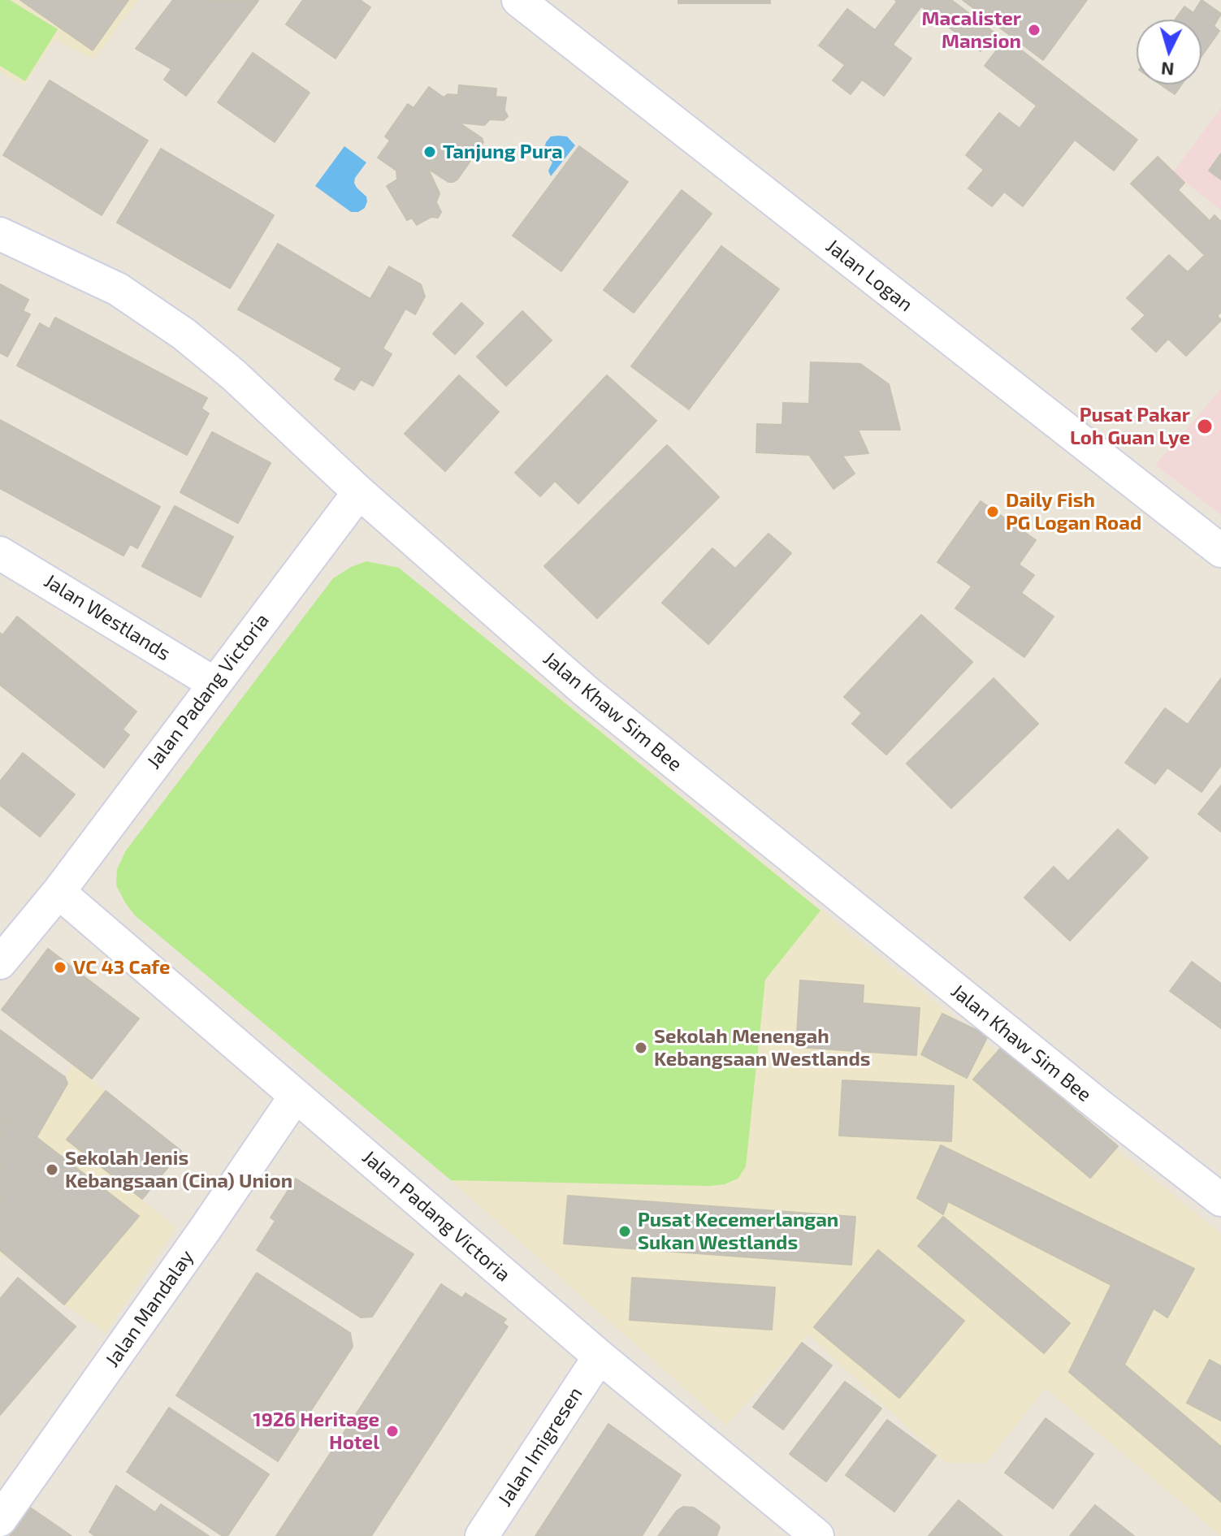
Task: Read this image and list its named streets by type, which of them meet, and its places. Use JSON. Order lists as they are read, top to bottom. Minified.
{"streets":{"street":["Jalan Logan","Jalan Westlands","Jalan Padang Victoria","Jalan Khaw Sim Bee","Jalan Mandalay","Jalan Imigresen"]},"crossings":[["Jalan Westlands","Jalan Padang Victoria"],["Jalan Padang Victoria","Jalan Khaw Sim Bee"],["Jalan Padang Victoria","Jalan Mandalay"],["Jalan Padang Victoria","Jalan Imigresen"]],"places":["Macalister Mansion","Tanjung Pura","Pusat Pakar Loh Guan Lye","Daily Fish PG Logan Road","VC 43 Cafe","Sekolah Menengah Kebangsaan Westlands","Sekolah Jenis Kebangsaan (Cina) Union","Pusat Kecemerlangan Sukan Westlands","1926 Heritage Hotel"],"north":"bottom"}
